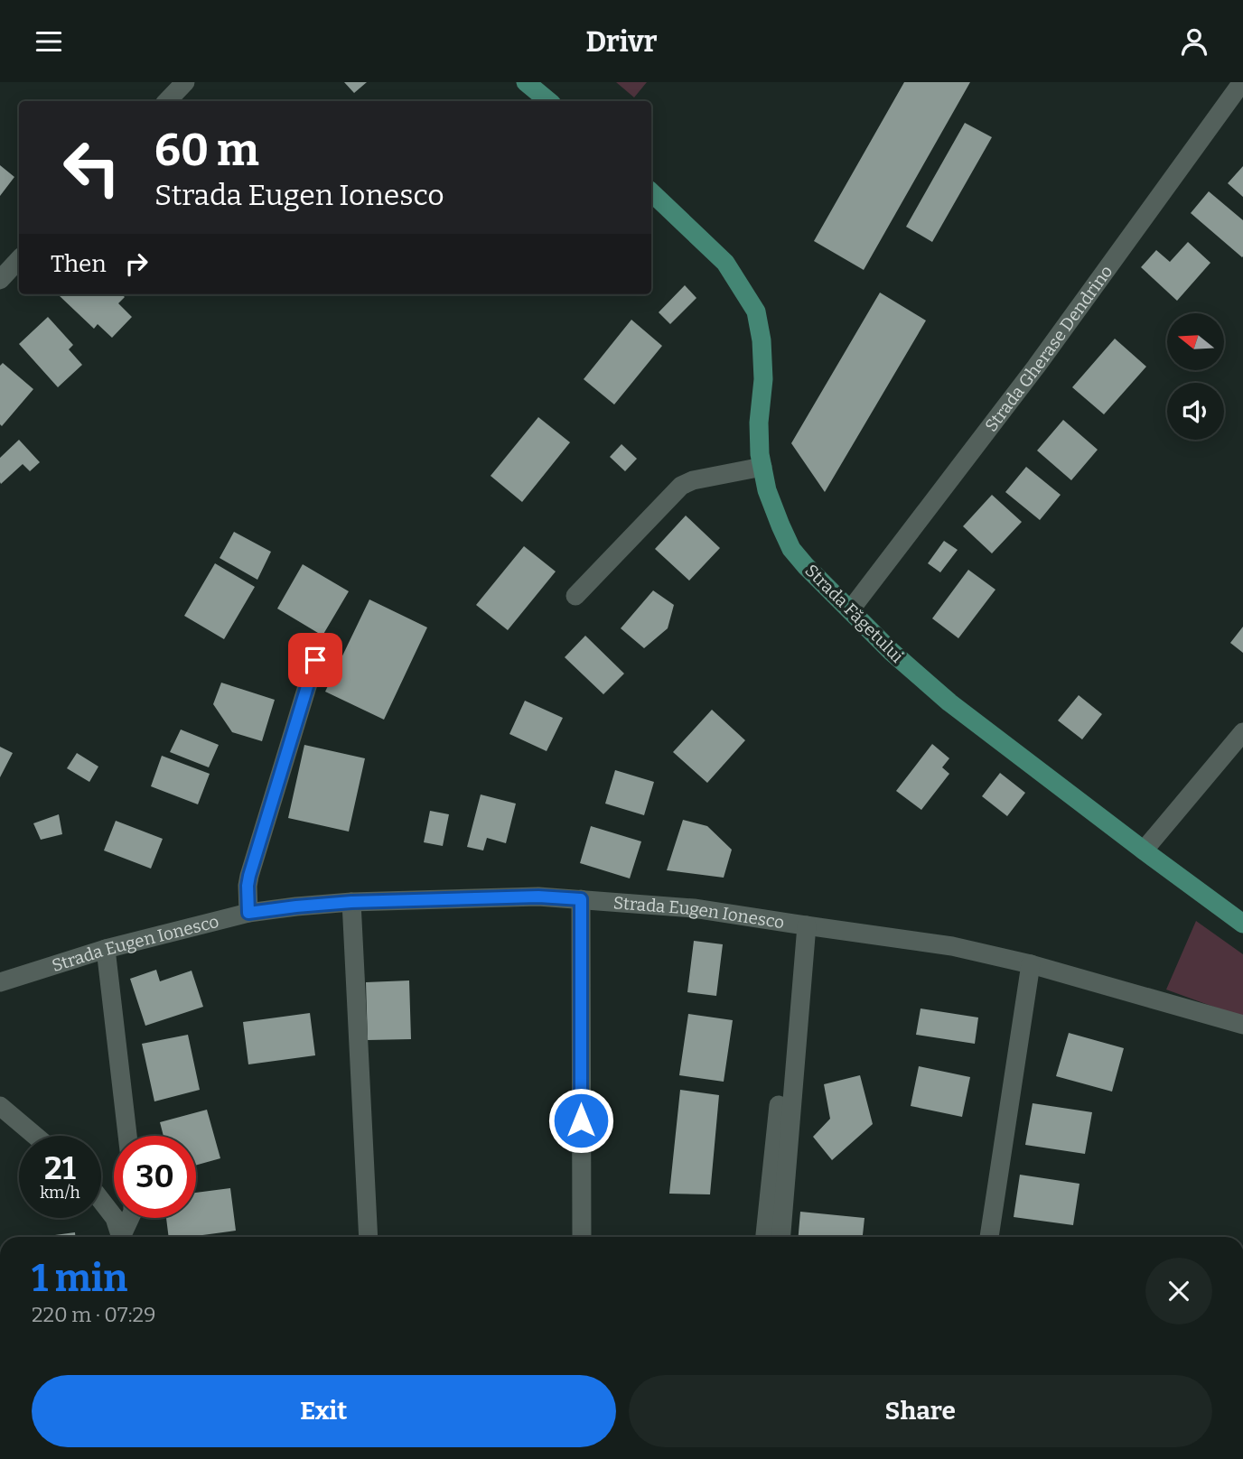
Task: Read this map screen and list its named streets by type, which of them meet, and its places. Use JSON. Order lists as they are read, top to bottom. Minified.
{"streets":{"main road":["Strada Făgetului"],"street":["Strada Gherase Dendrino","Strada Eugen Ionesco"]},"crossings":[["Strada Gherase Dendrino","Strada Făgetului"]],"north":"left","page":{"header":"Drivr","turn":["60 m","Strada Eugen Ionesco"],"then":"Then","speed":"21 km/h","limit":"30","heading":["1 min","220 m · 07:29"],"buttons":["Exit","Share"]}}
